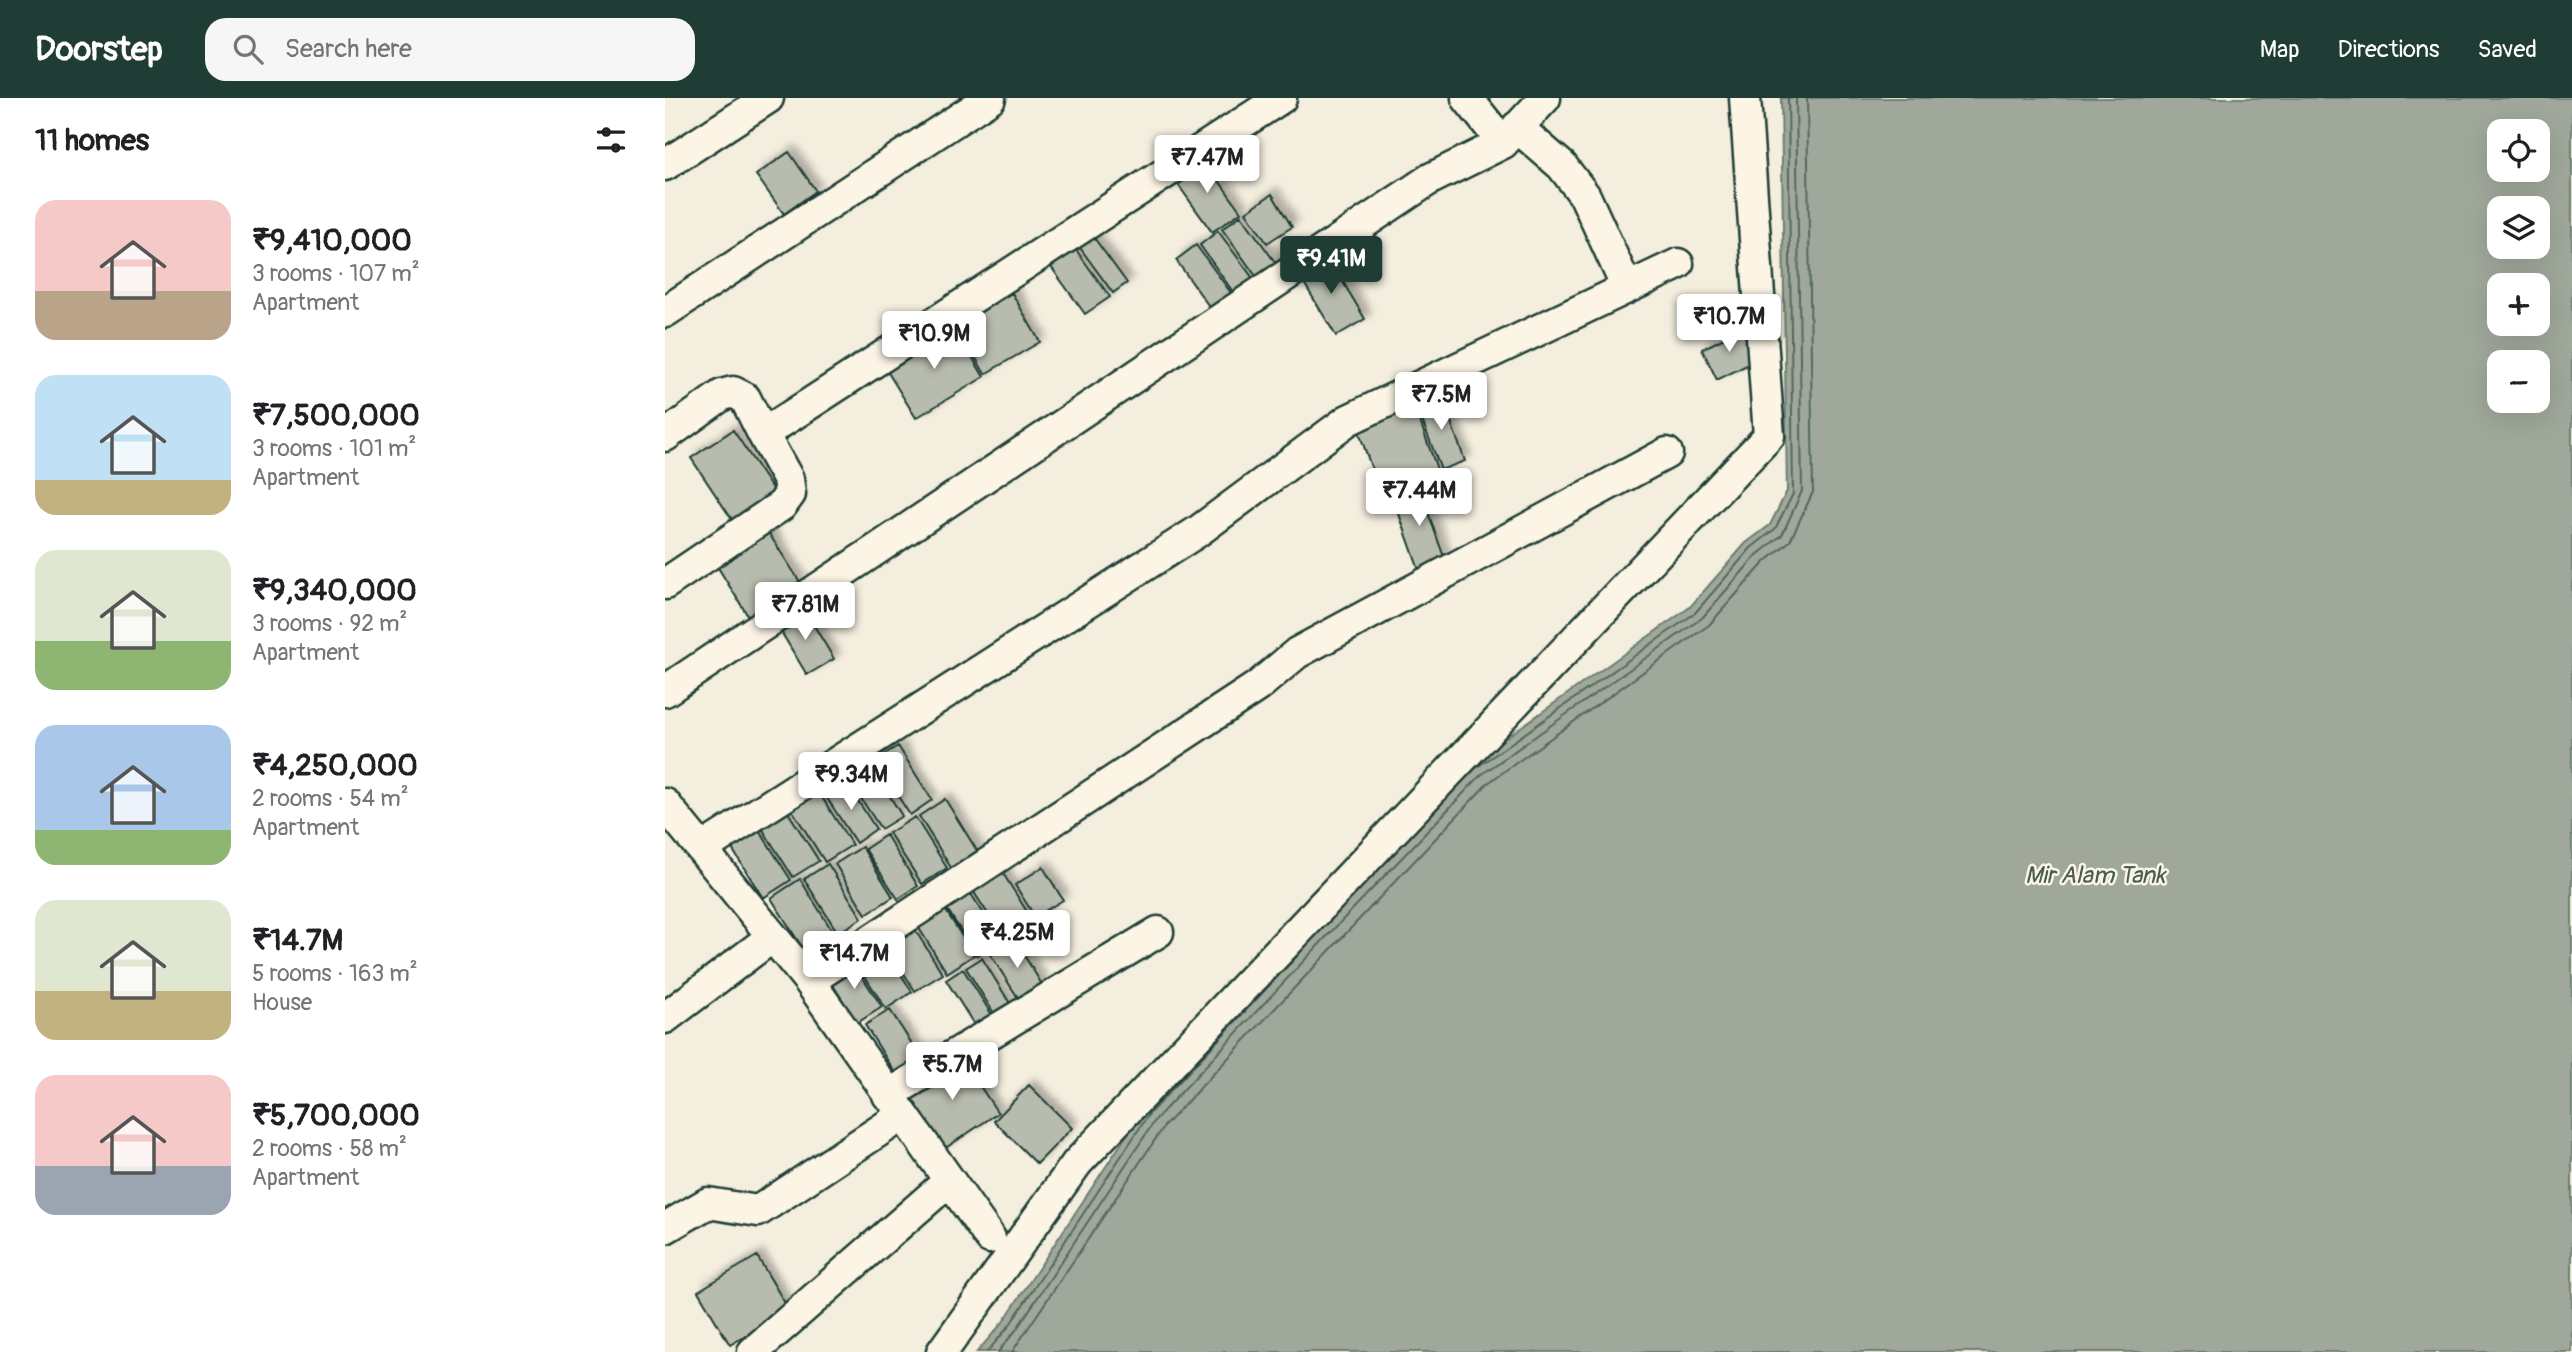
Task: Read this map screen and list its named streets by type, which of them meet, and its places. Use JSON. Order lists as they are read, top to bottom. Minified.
{"water":["Mir Alam Tank"],"page":{"header":"Doorstep","search":"Search here","nav":["Map","Directions","Saved"],"heading":"11 homes","map_buttons":["+","−"],"price":["₹7.47M","₹9.41M","₹10.7M","₹10.9M","₹7.5M","₹7.44M","₹7.81M","₹9.34M","₹4.25M","₹14.7M","₹5.7M"],"list":[{"name":"₹9,410,000","note":"3 rooms · 107 m² · Apartment"},{"name":"₹7,500,000","note":"3 rooms · 101 m² · Apartment"},{"name":"₹9,340,000","note":"3 rooms · 92 m² · Apartment"},{"name":"₹4,250,000","note":"2 rooms · 54 m² · Apartment"},{"name":"₹14.7M","note":"5 rooms · 163 m² · House"},{"name":"₹5,700,000","note":"2 rooms · 58 m² · Apartment"}]}}
